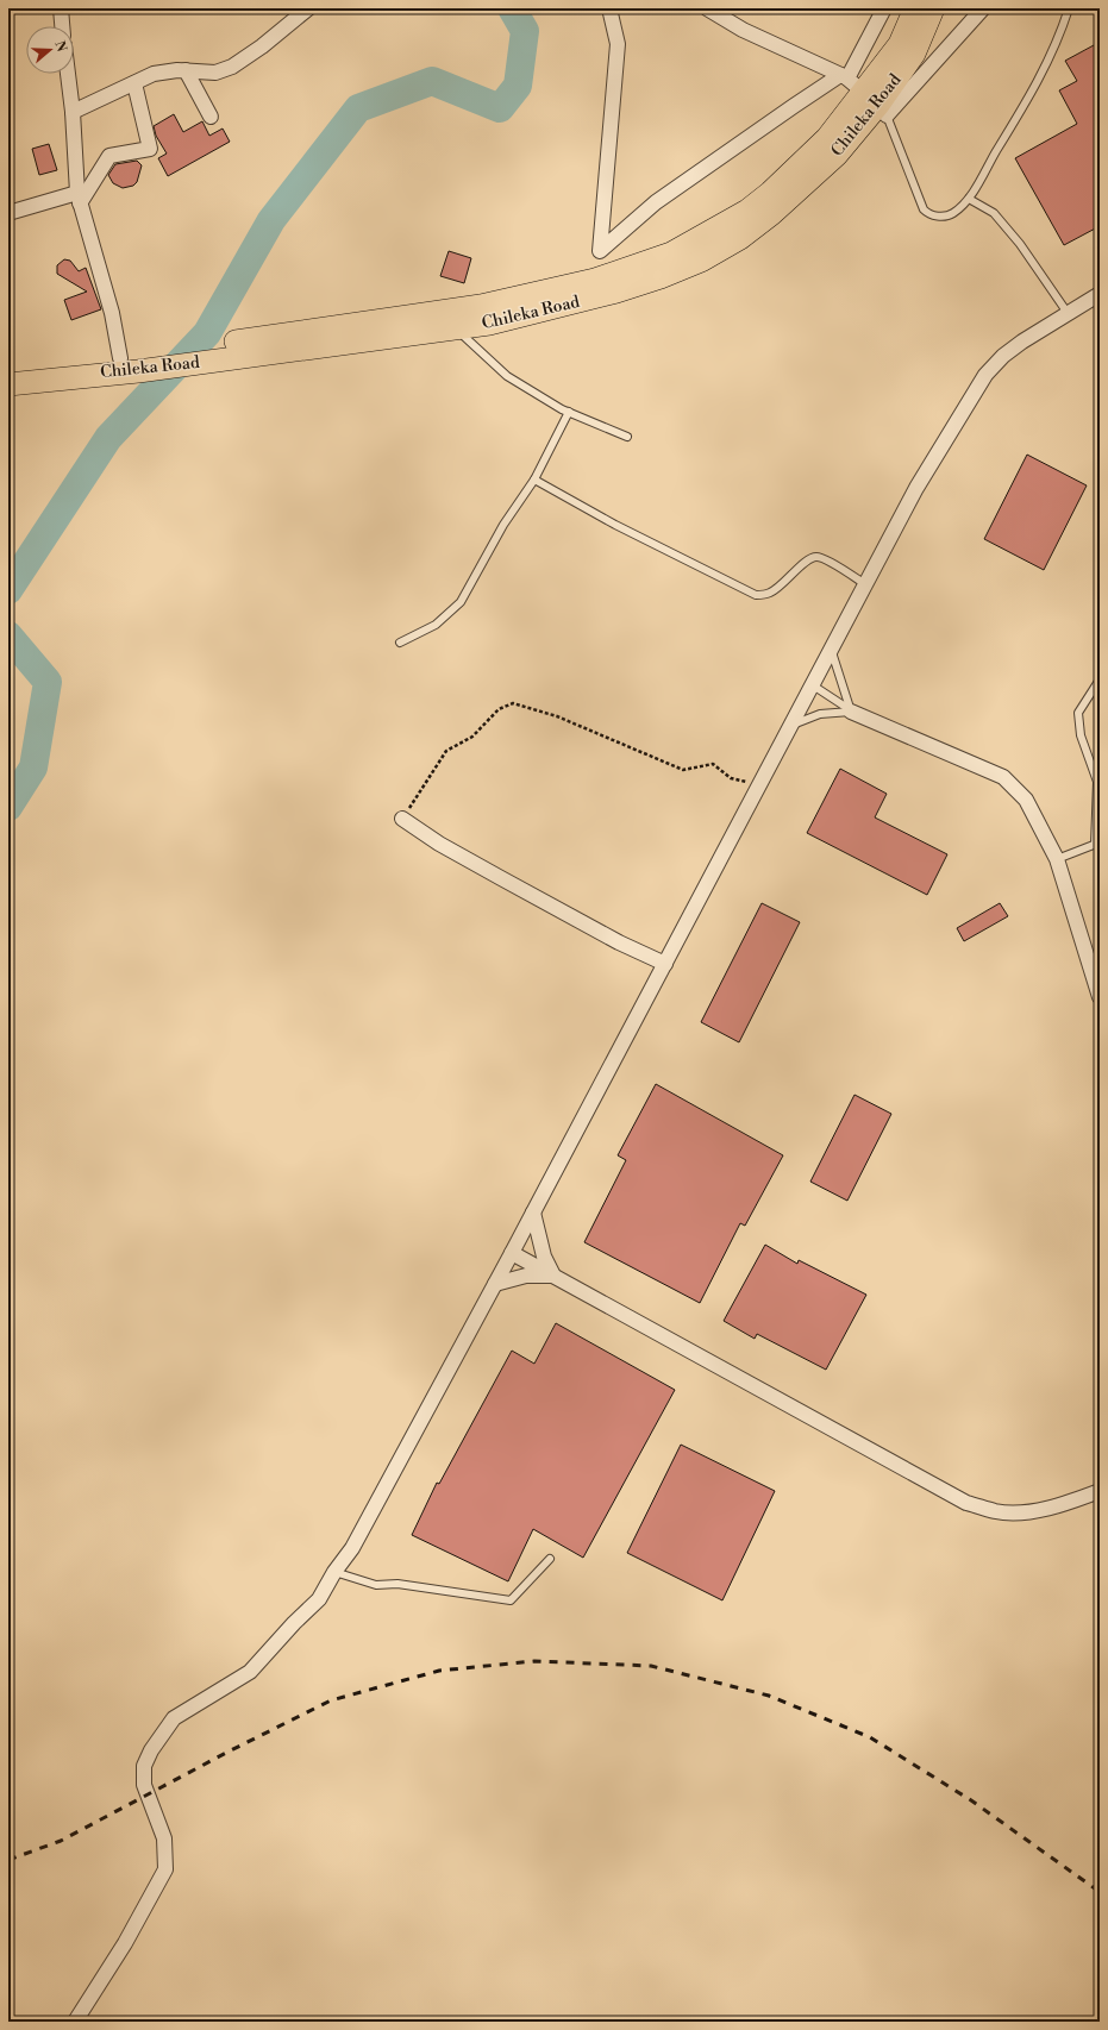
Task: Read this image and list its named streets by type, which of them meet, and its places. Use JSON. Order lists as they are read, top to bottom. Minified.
{"streets":{"highway":["Chileka Road"]},"north":"right"}
